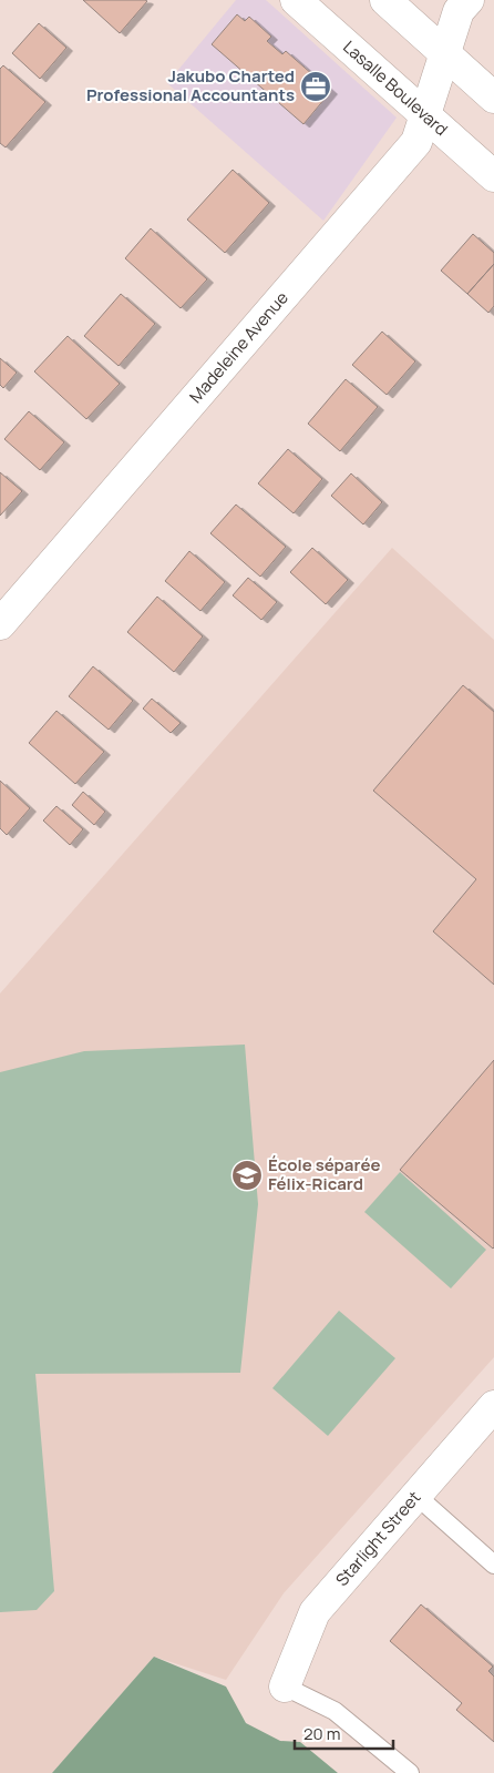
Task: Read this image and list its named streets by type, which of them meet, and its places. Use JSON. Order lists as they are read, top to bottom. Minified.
{"streets":{"street":["Lasalle Boulevard","Madeleine Avenue","Starlight Street"]},"crossings":[["Lasalle Boulevard","Madeleine Avenue"]],"places":{"office":["Jakubo Charted Professional Accountants"],"school or university":["École séparée Félix-Ricard"]},"scale_bar":"20 m"}
